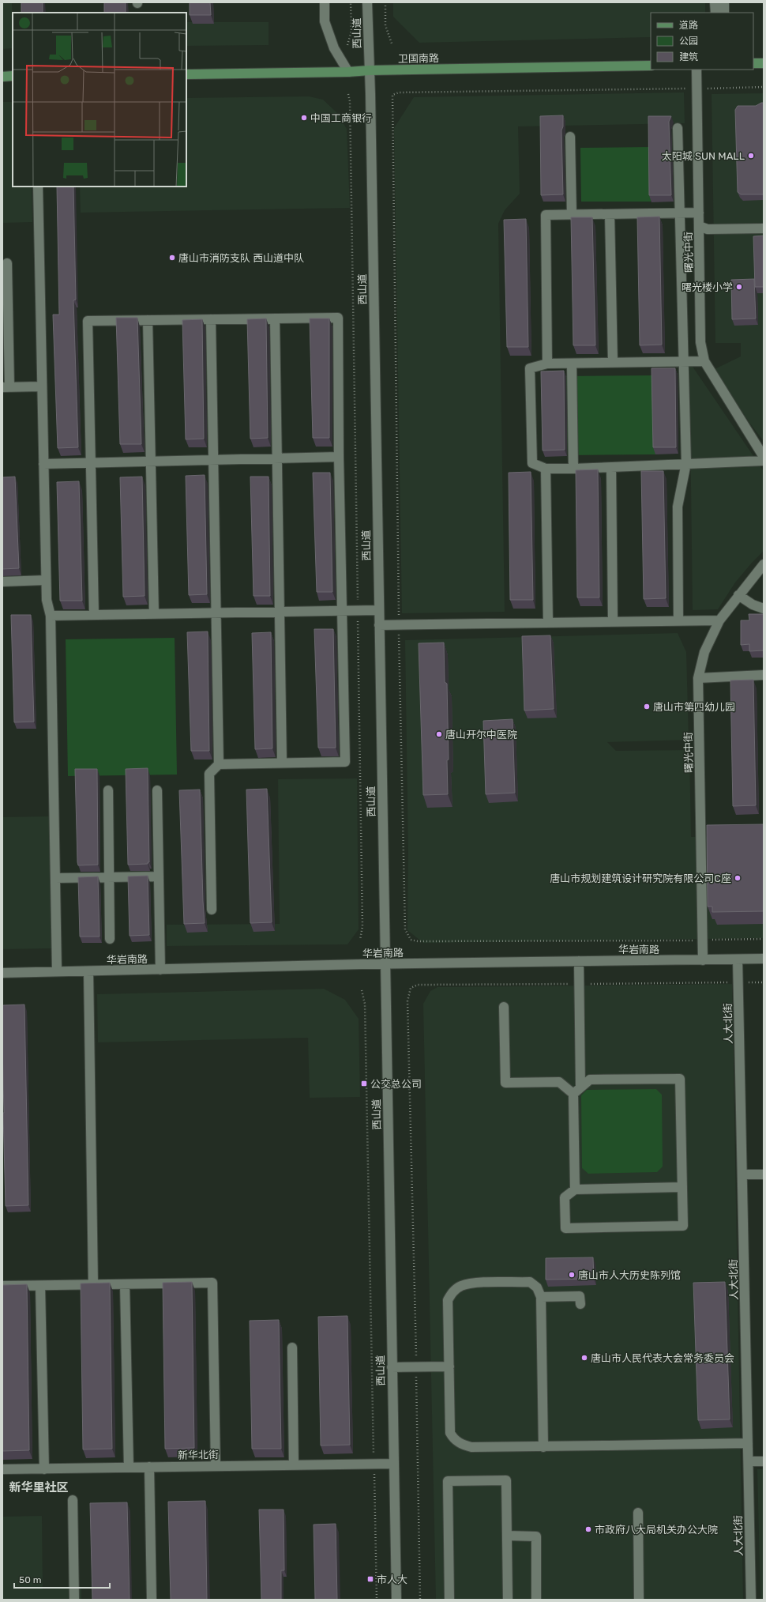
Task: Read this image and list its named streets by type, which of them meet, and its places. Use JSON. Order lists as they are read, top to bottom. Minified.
{"streets":{"main road":["卫国南路"],"street":["西山道","曙光中街","华岩南路","人大北街","新华北街"]},"crossings":[["西山道","卫国南路"],["西山道","华岩南路"],["西山道","新华北街"],["曙光中街","华岩南路"],["华岩南路","人大北街"]],"districts":["新华里社区"],"places":{"other":["中国工商银行","太阳城 SUN MALL","唐山市消防支队 西山道中队","曙光楼小学","唐山市第四幼儿园","唐山开尔中医院","唐山市规划建筑设计研究院有限公司C座","唐山市人大历史陈列馆","唐山市人民代表大会常务委员会","市政府八大局机关办公大院"],"transit":["公交总公司","市人大"]},"legend":["道路","公园","建筑"],"scale_bar":"50 m"}
